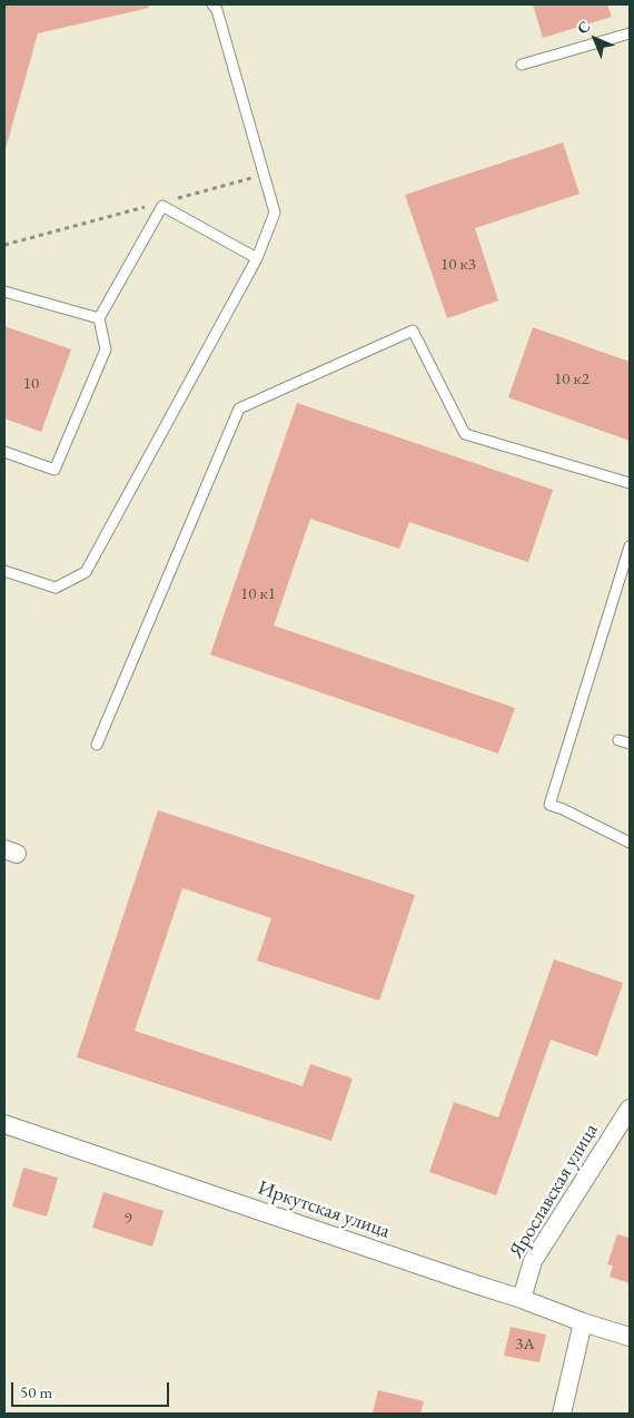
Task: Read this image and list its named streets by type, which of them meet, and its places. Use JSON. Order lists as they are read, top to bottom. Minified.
{"streets":{"street":["Ярославская улица","Иркутская улица"]},"crossings":[["Ярославская улица","Иркутская улица"]],"house_numbers":["10 к3","10 к2","10","10 к1","9","3А"],"scale_bar":"50 m","north":"top left"}
